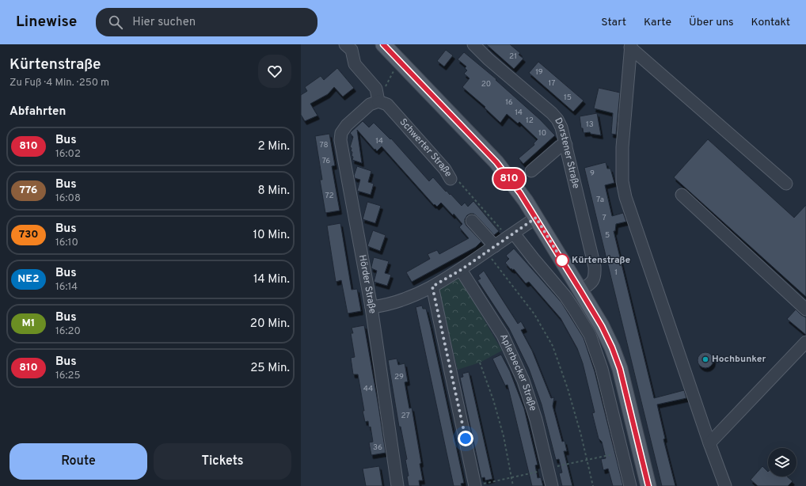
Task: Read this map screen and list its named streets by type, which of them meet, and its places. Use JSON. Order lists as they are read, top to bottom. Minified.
{"streets":{"street":["Schwerter Straße","Dorstener Straße","Hörder Straße","Aplerbecker Straße"]},"crossings":[["Schwerter Straße","Hörder Straße"]],"places":["Kürtenstraße","Hochbunker"],"lines":["bus line 810"],"house_numbers":["21","19","17","20","15","16","14","12","13","10","14","78","76","9","72","7a","7","5","1","29","44","27","36"],"page":{"header":"Linewise","search":"Hier suchen","nav":["Start","Karte","Über uns","Kontakt"],"heading":[["Kürtenstraße","Zu Fuß · 4 Min. · 250 m"],"Abfahrten"],"on_map":"810","list":[{"mark":"810","name":"Bus","note":"16:02","value":"2 Min."},{"mark":"776","name":"Bus","note":"16:08","value":"8 Min."},{"mark":"730","name":"Bus","note":"16:10","value":"10 Min."},{"mark":"NE2","name":"Bus","note":"16:14","value":"14 Min."},{"mark":"M1","name":"Bus","note":"16:20","value":"20 Min."},{"mark":"810","name":"Bus","note":"16:25","value":"25 Min."}],"buttons":["Route","Tickets"]}}
